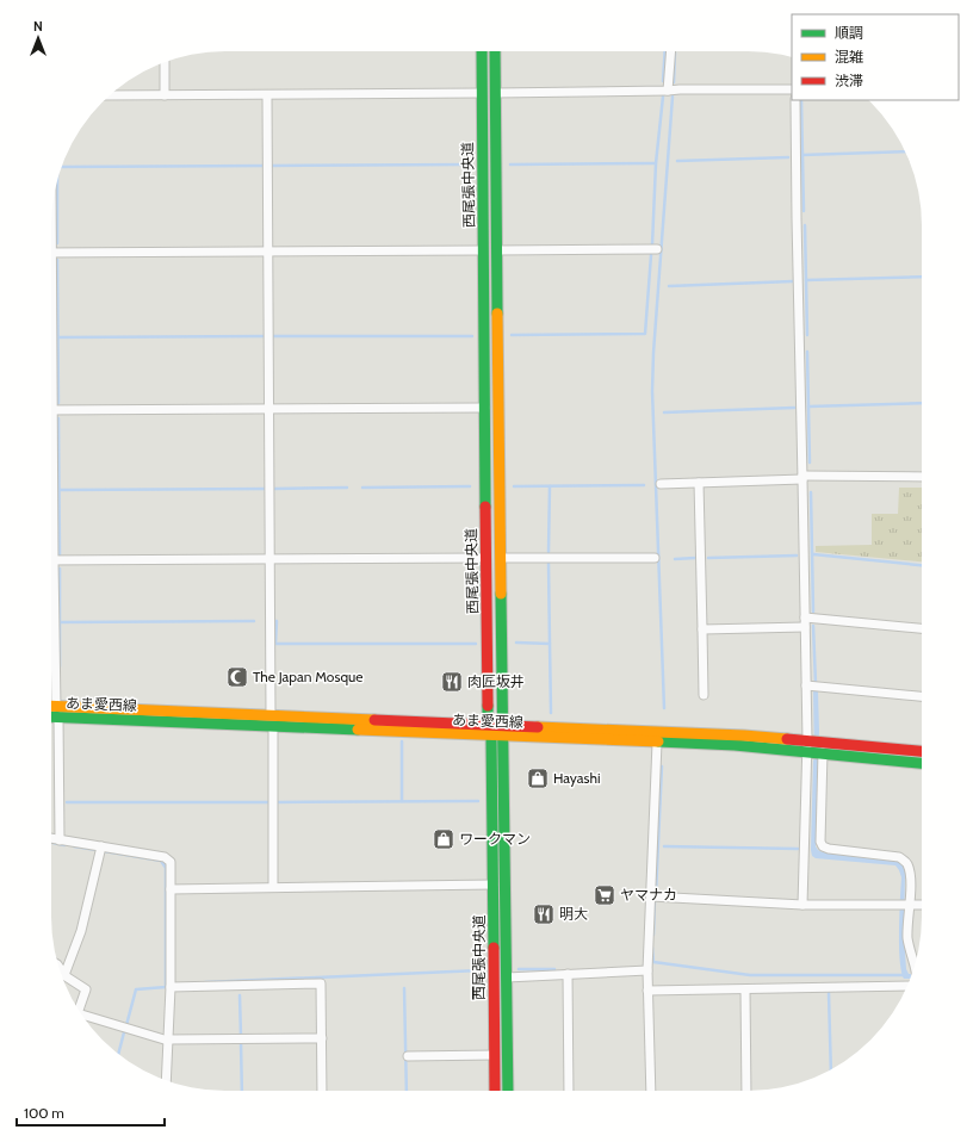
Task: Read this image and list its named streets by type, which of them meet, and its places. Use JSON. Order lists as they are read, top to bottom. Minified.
{"streets":{"main road":["西尾張中央道","あま愛西線"]},"crossings":[["西尾張中央道","あま愛西線"]],"places":{"mosque":["The Japan Mosque"],"restaurant":["肉匠坂井","明大"],"shop":["Hayashi","ワークマン"],"supermarket":["ヤマナカ"]},"legend":["順調","混雑","渋滞"],"scale_bar":"100 m","north":"top"}
